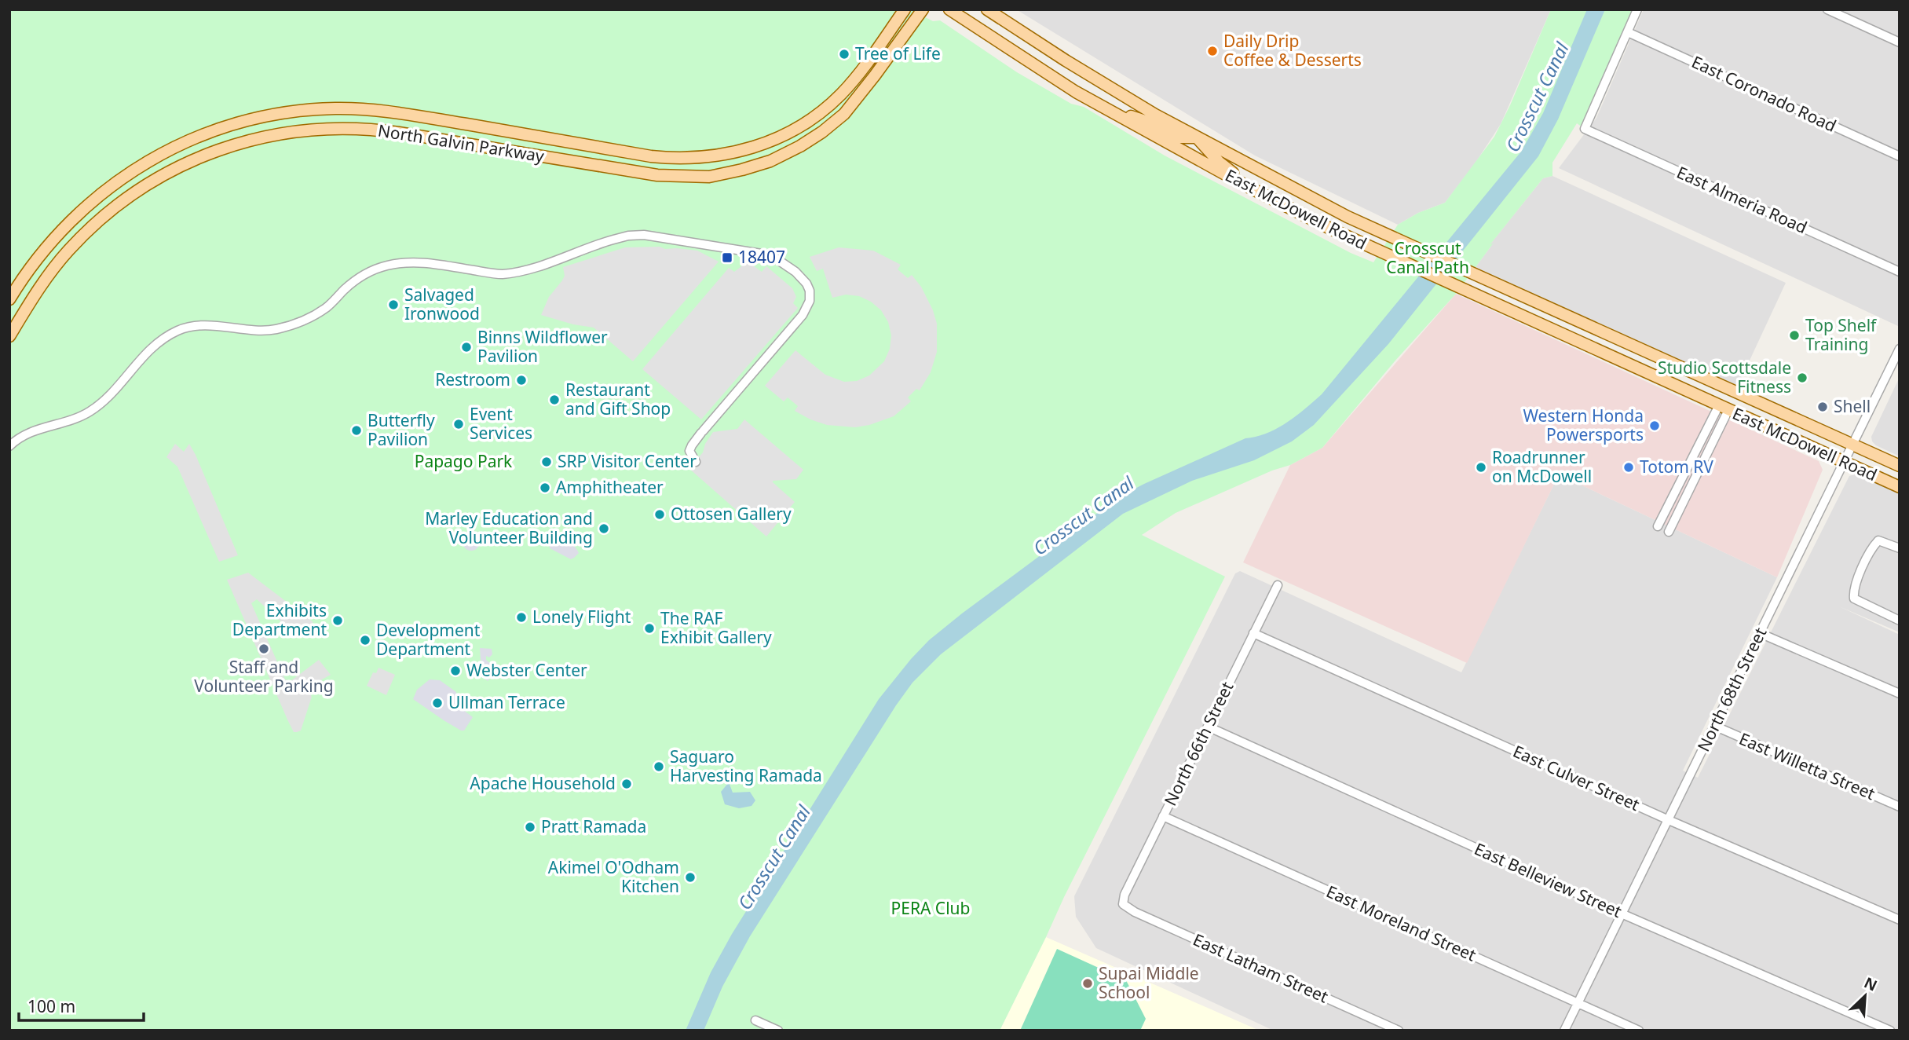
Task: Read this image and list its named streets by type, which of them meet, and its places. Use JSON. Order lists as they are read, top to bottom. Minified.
{"streets":{"main road":["North Galvin Parkway","East McDowell Road"],"street":["East Coronado Road","East Almeria Road","North 68th Street","North 66th Street","East Willetta Street","East Culver Street","East Belleview Street","East Moreland Street","East Latham Street"]},"crossings":[["East Coronado Road","East Almeria Road"],["East McDowell Road","North 68th Street"],["North 68th Street","East Willetta Street"],["North 68th Street","East Culver Street"],["North 68th Street","East Belleview Street"],["North 68th Street","East Moreland Street"],["North 66th Street","East Culver Street"],["North 66th Street","East Belleview Street"],["North 66th Street","East Moreland Street"],["North 66th Street","East Latham Street"]],"water":["Crosscut Canal"],"parks":["Crosscut Canal Path","Papago Park","PERA Club"],"places":{"other":["Daily Drip Coffee & Desserts","Tree of Life","Salvaged Ironwood","Top Shelf Training","Binns Wildflower Pavilion","Studio Scottsdale Fitness","Restroom","Restaurant and Gift Shop","Shell","Event Services","Western Honda Powersports","Butterfly Pavilion","SRP Visitor Center","Roadrunner on McDowell","Totom RV","Amphitheater","Ottosen Gallery","Marley Education and Volunteer Building","Lonely Flight","Exhibits Department","The RAF Exhibit Gallery","Development Department","Staff and Volunteer Parking","Webster Center","Ullman Terrace","Saguaro Harvesting Ramada","Apache Household","Pratt Ramada","Akimel O'Odham Kitchen","Supai Middle School"],"transit":["18407"]},"scale_bar":"100 m","north":"top right"}
